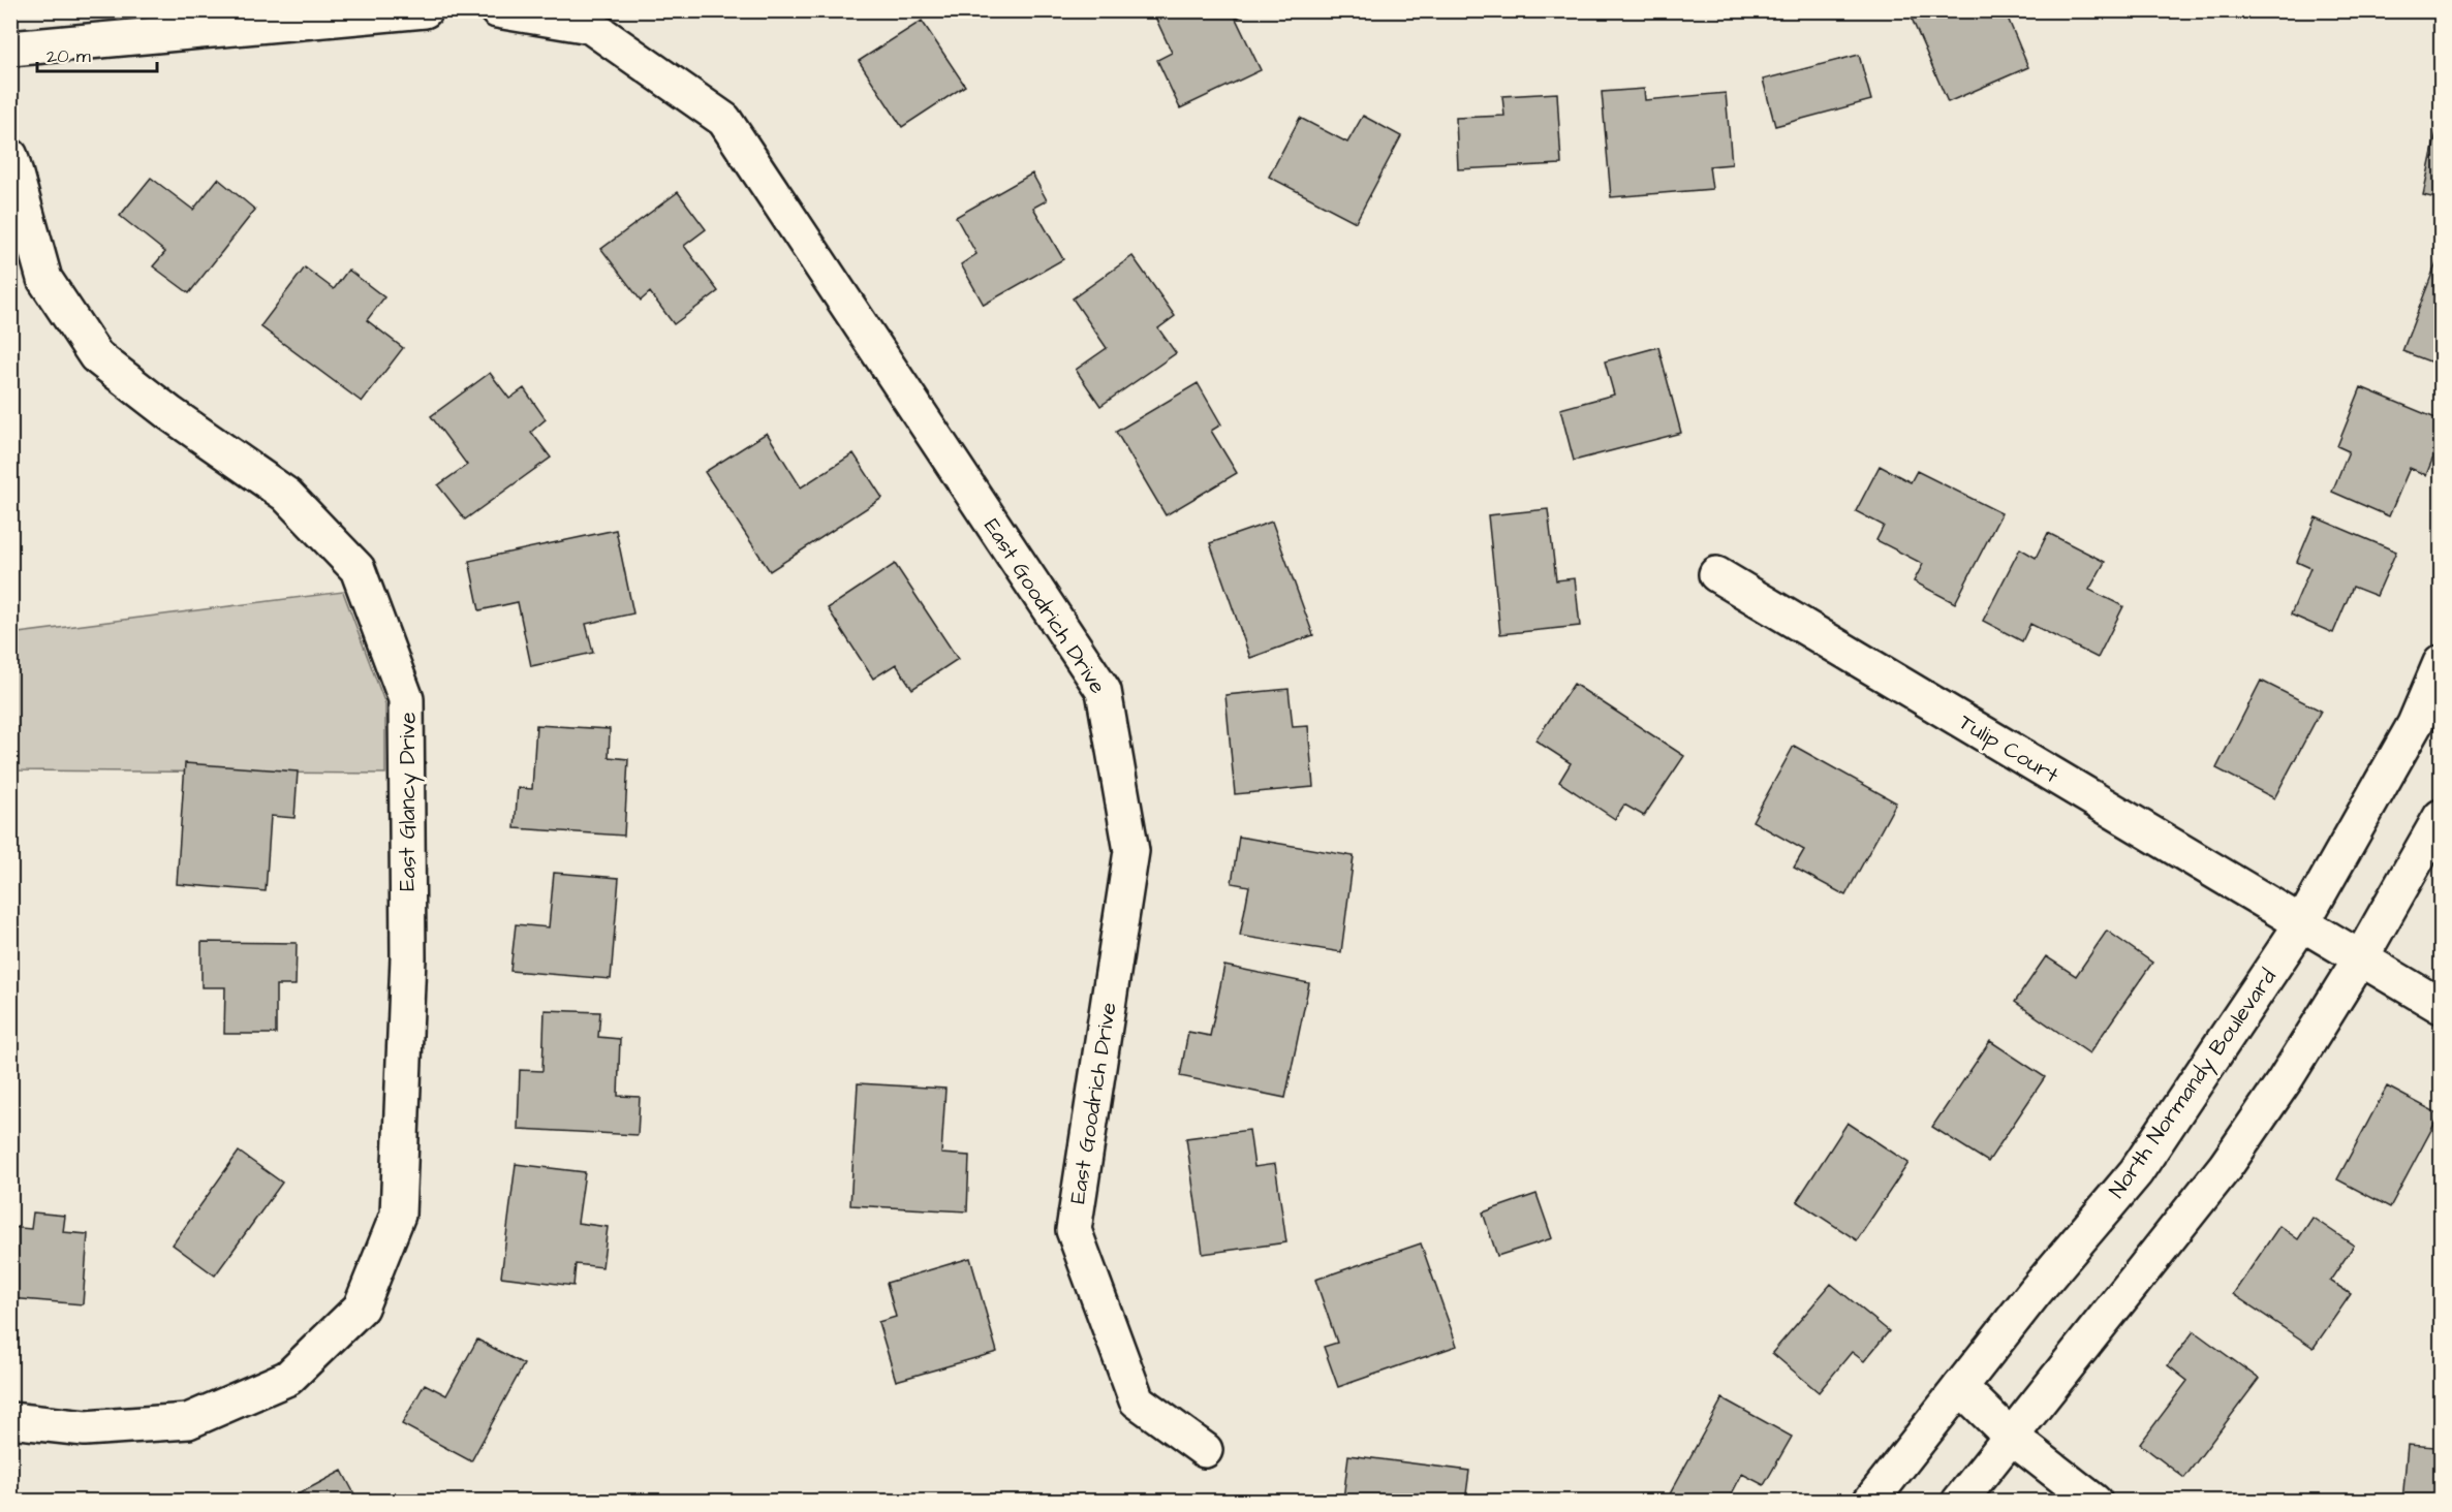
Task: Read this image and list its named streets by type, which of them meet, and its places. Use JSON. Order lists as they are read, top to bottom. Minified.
{"streets":{"street":["East Goodrich Drive","Tulip Court","East Glancy Drive","North Normandy Boulevard"]},"crossings":[["Tulip Court","North Normandy Boulevard"]],"scale_bar":"20 m"}
